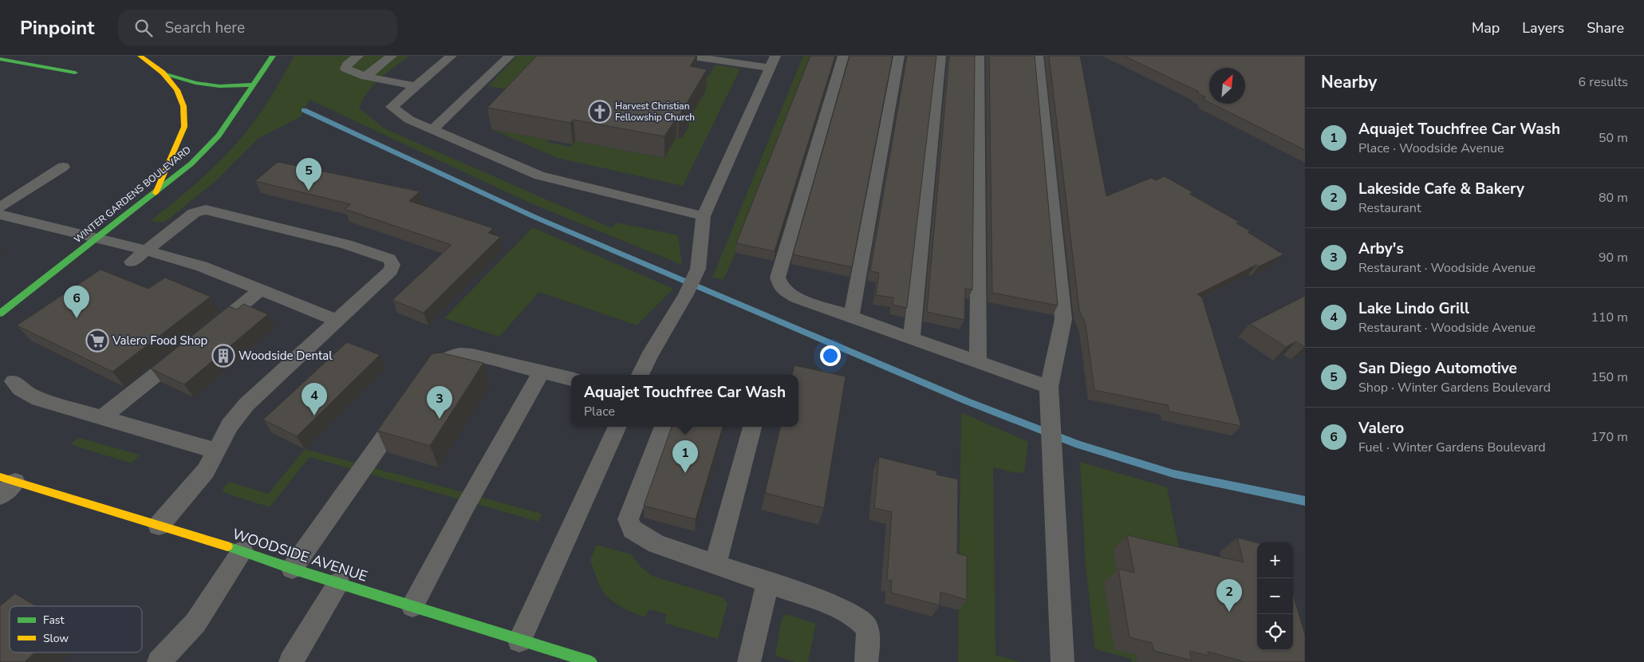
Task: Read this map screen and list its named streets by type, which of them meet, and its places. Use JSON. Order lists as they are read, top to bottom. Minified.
{"streets":{"main road":["WINTER GARDENS BOULEVARD","WOODSIDE AVENUE"]},"places":{"church":["Harvest Christian Fellowship Church"],"supermarket":["Valero Food Shop"],"building":["Woodside Dental"]},"legend":["Fast","Slow"],"north":"top right","page":{"header":"Pinpoint","search":"Search here","nav":["Map","Layers","Share"],"heading":["Nearby","6 results"],"list":[{"mark":"1","name":"Aquajet Touchfree Car Wash","note":"Place · Woodside Avenue","value":"50 m"},{"mark":"2","name":"Lakeside Cafe & Bakery","note":"Restaurant","value":"80 m"},{"mark":"3","name":"Arby's","note":"Restaurant · Woodside Avenue","value":"90 m"},{"mark":"4","name":"Lake Lindo Grill","note":"Restaurant · Woodside Avenue","value":"110 m"},{"mark":"5","name":"San Diego Automotive","note":"Shop · Winter Gardens Boulevard","value":"150 m"},{"mark":"6","name":"Valero","note":"Fuel · Winter Gardens Boulevard","value":"170 m"}],"pins":["5","6","4","3","1","2"],"popup":["Aquajet Touchfree Car Wash","Place"],"map_buttons":["+","−"]}}
